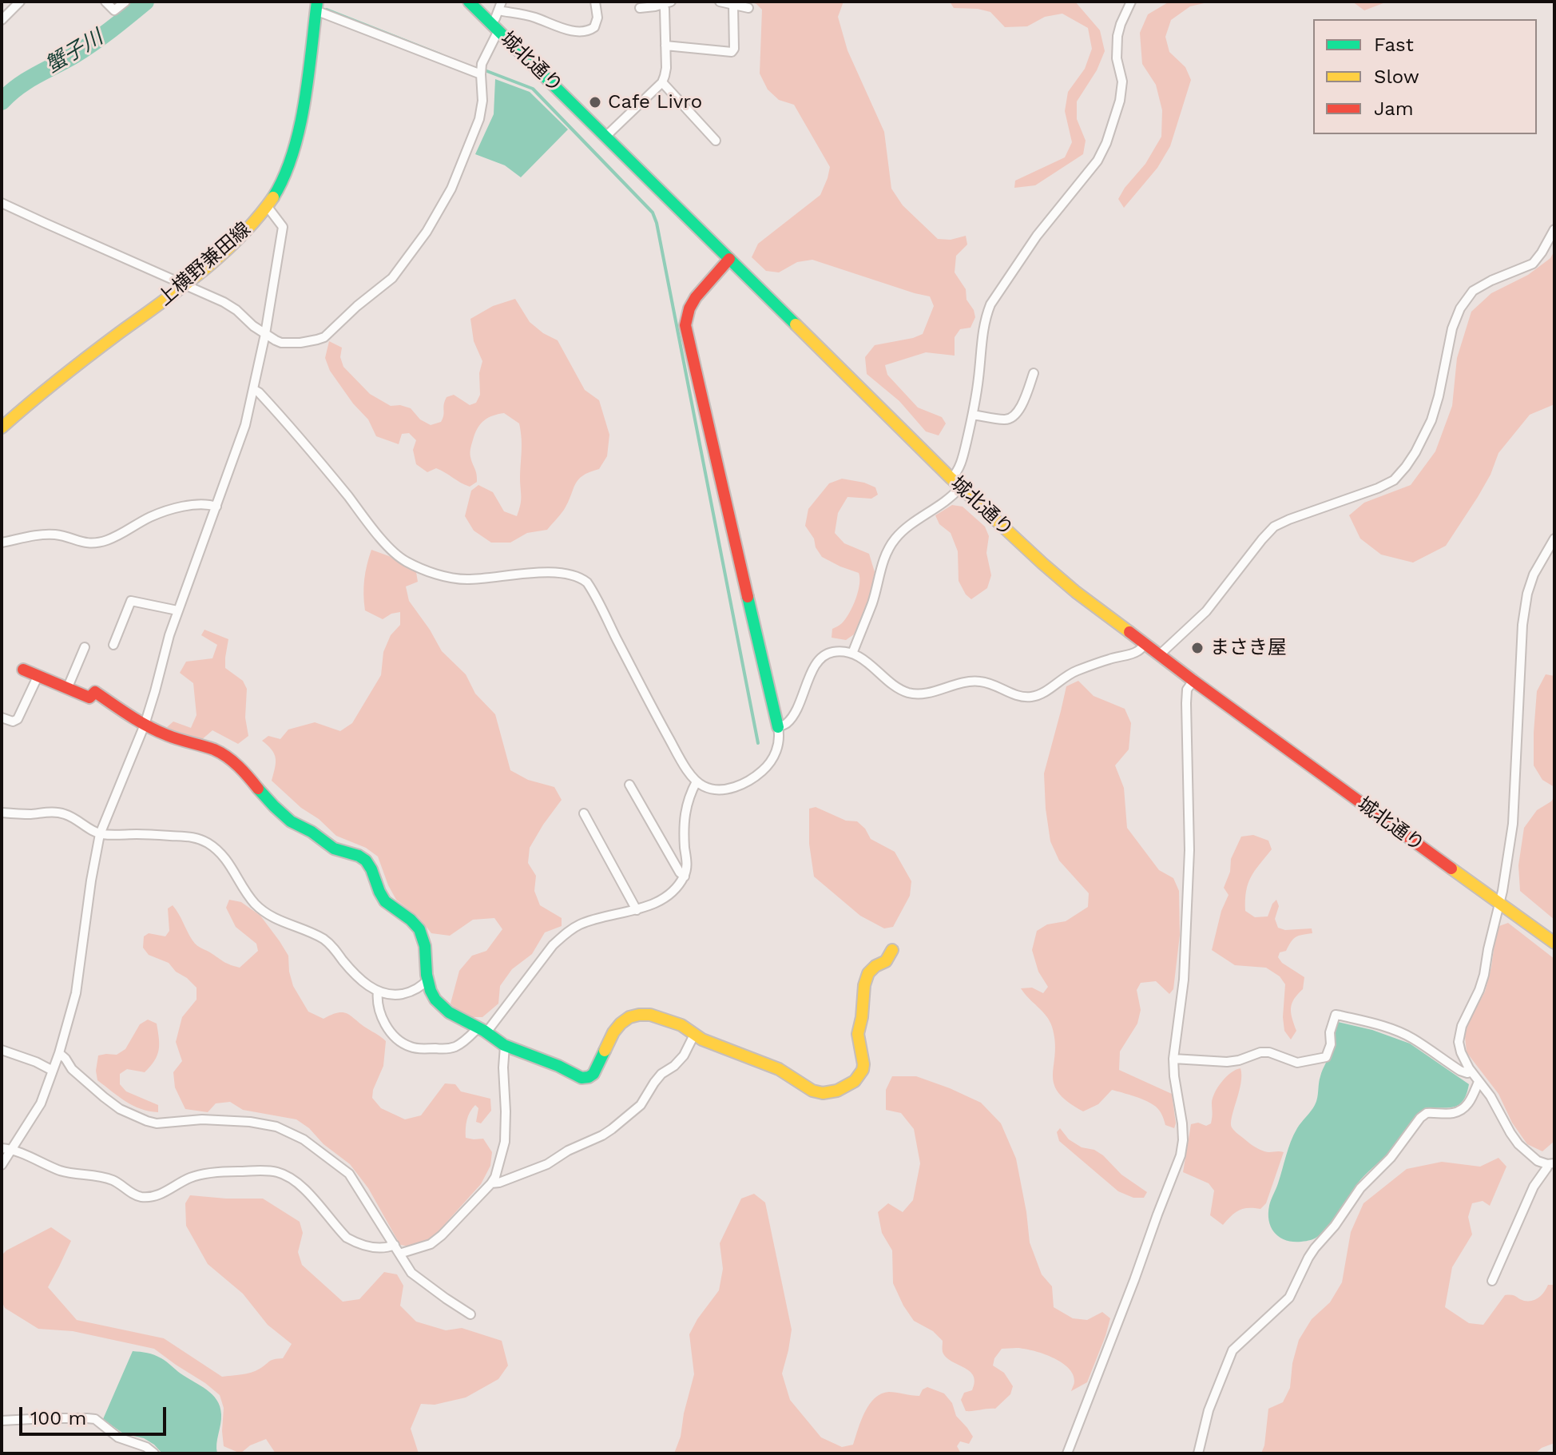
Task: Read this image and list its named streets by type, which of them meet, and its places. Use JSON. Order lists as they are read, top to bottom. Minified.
{"streets":{"street":["城北通り","上横野兼田線"]},"water":["蟹子川"],"places":["Cafe Livro","まさき屋"],"legend":["Fast","Slow","Jam"],"scale_bar":"100 m"}
